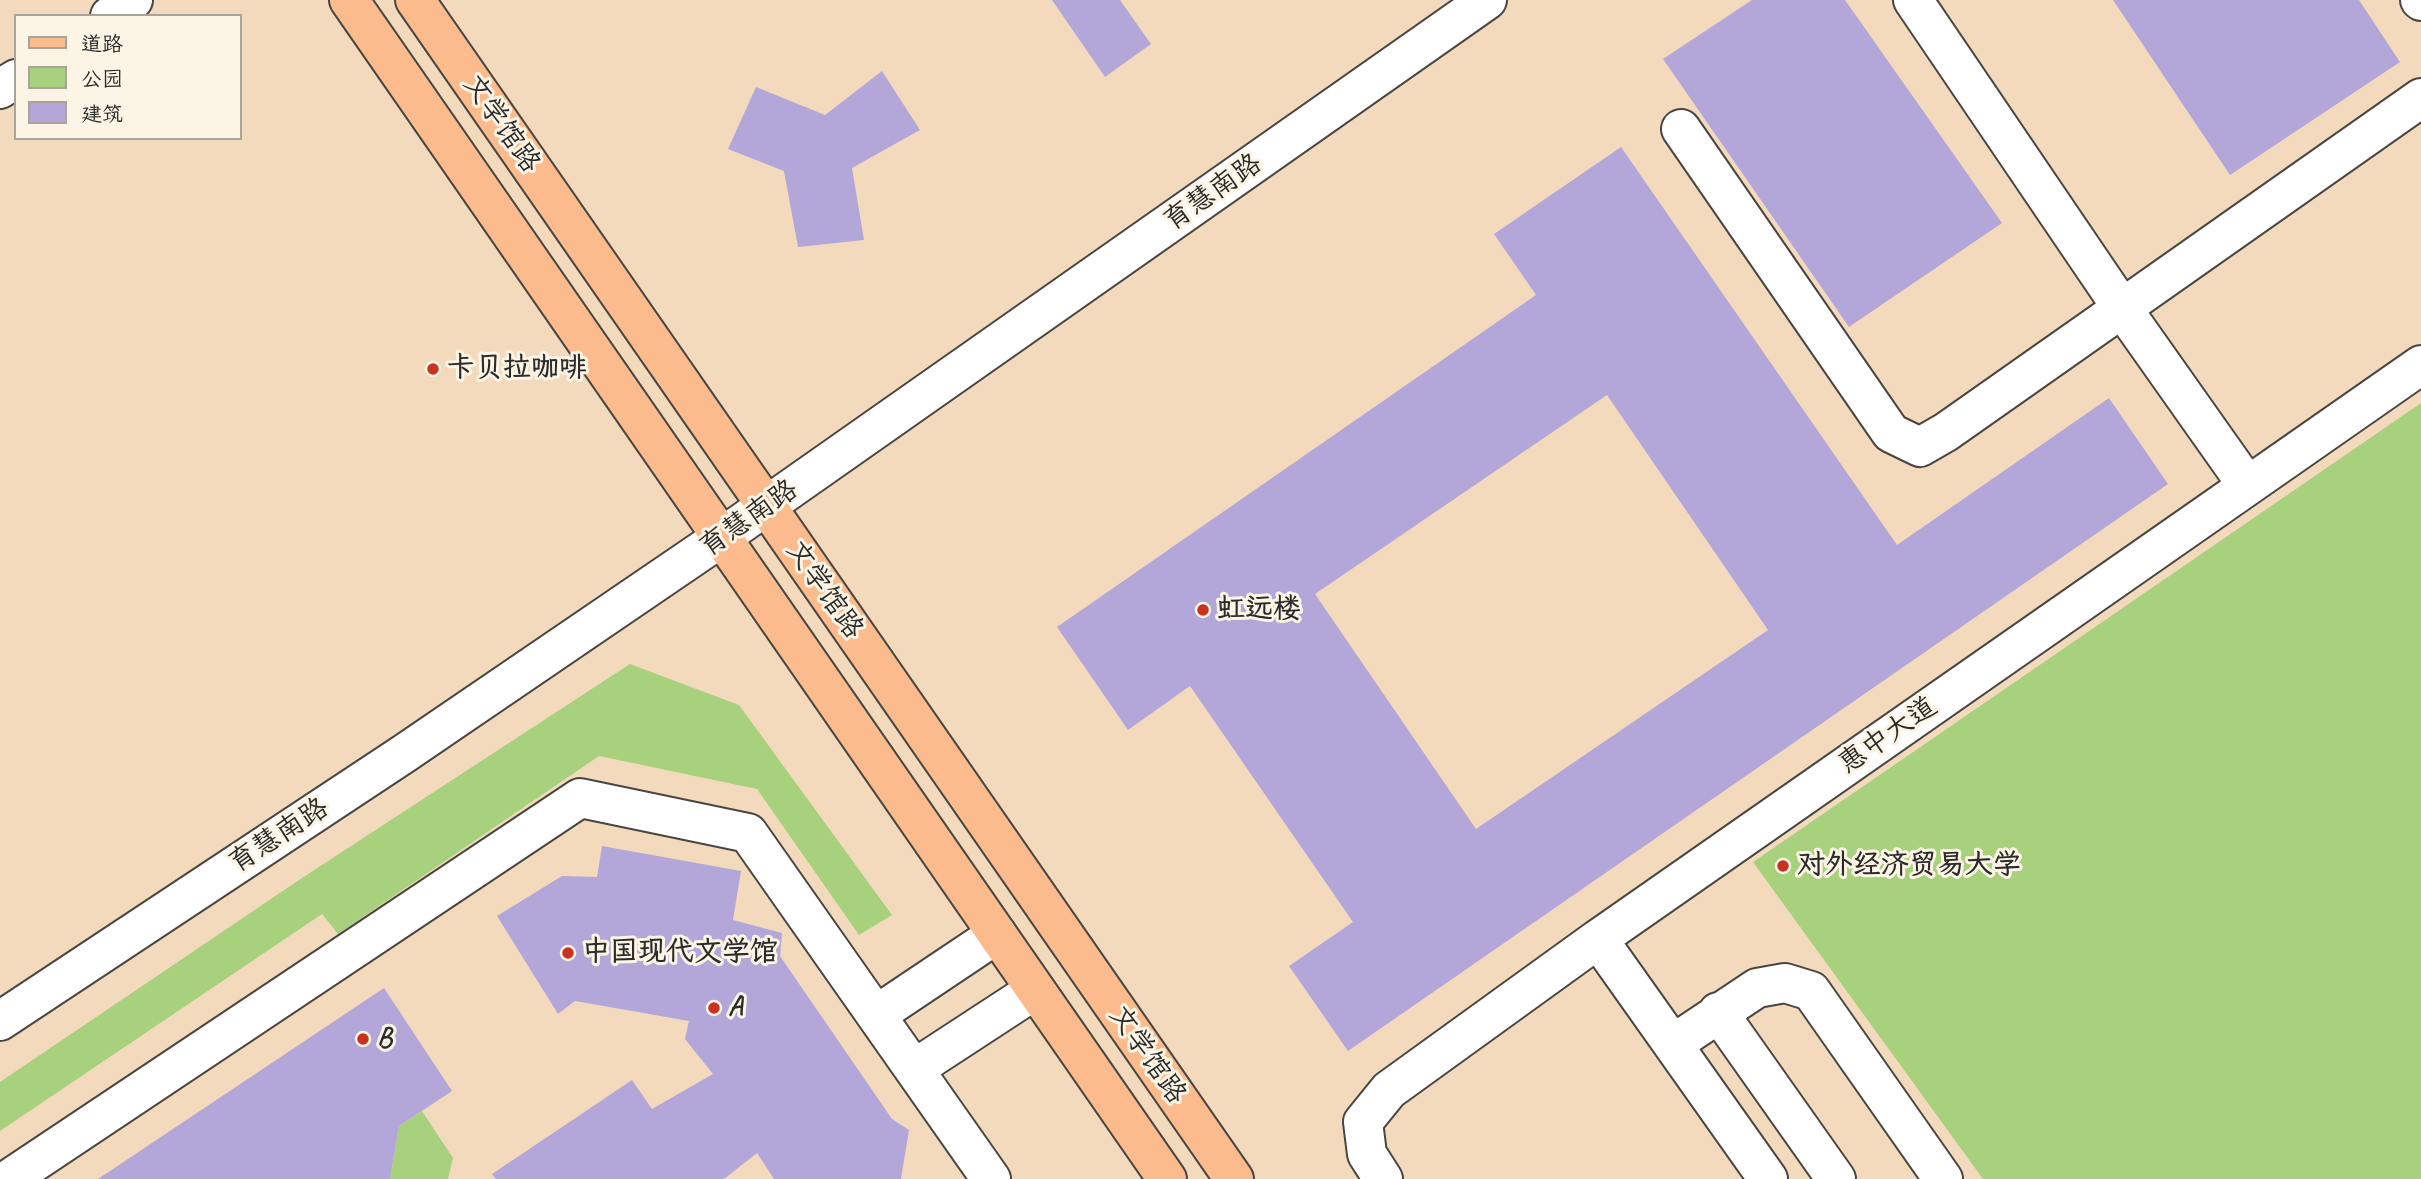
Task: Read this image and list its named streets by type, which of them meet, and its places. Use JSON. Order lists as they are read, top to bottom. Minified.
{"streets":{"main road":["文学馆路"],"street":["育慧南路","惠中大道"]},"crossings":[["文学馆路","育慧南路"]],"places":["卡贝拉咖啡","虹远楼","对外经济贸易大学","中国现代文学馆","A","B"],"legend":["道路","公园","建筑"]}
